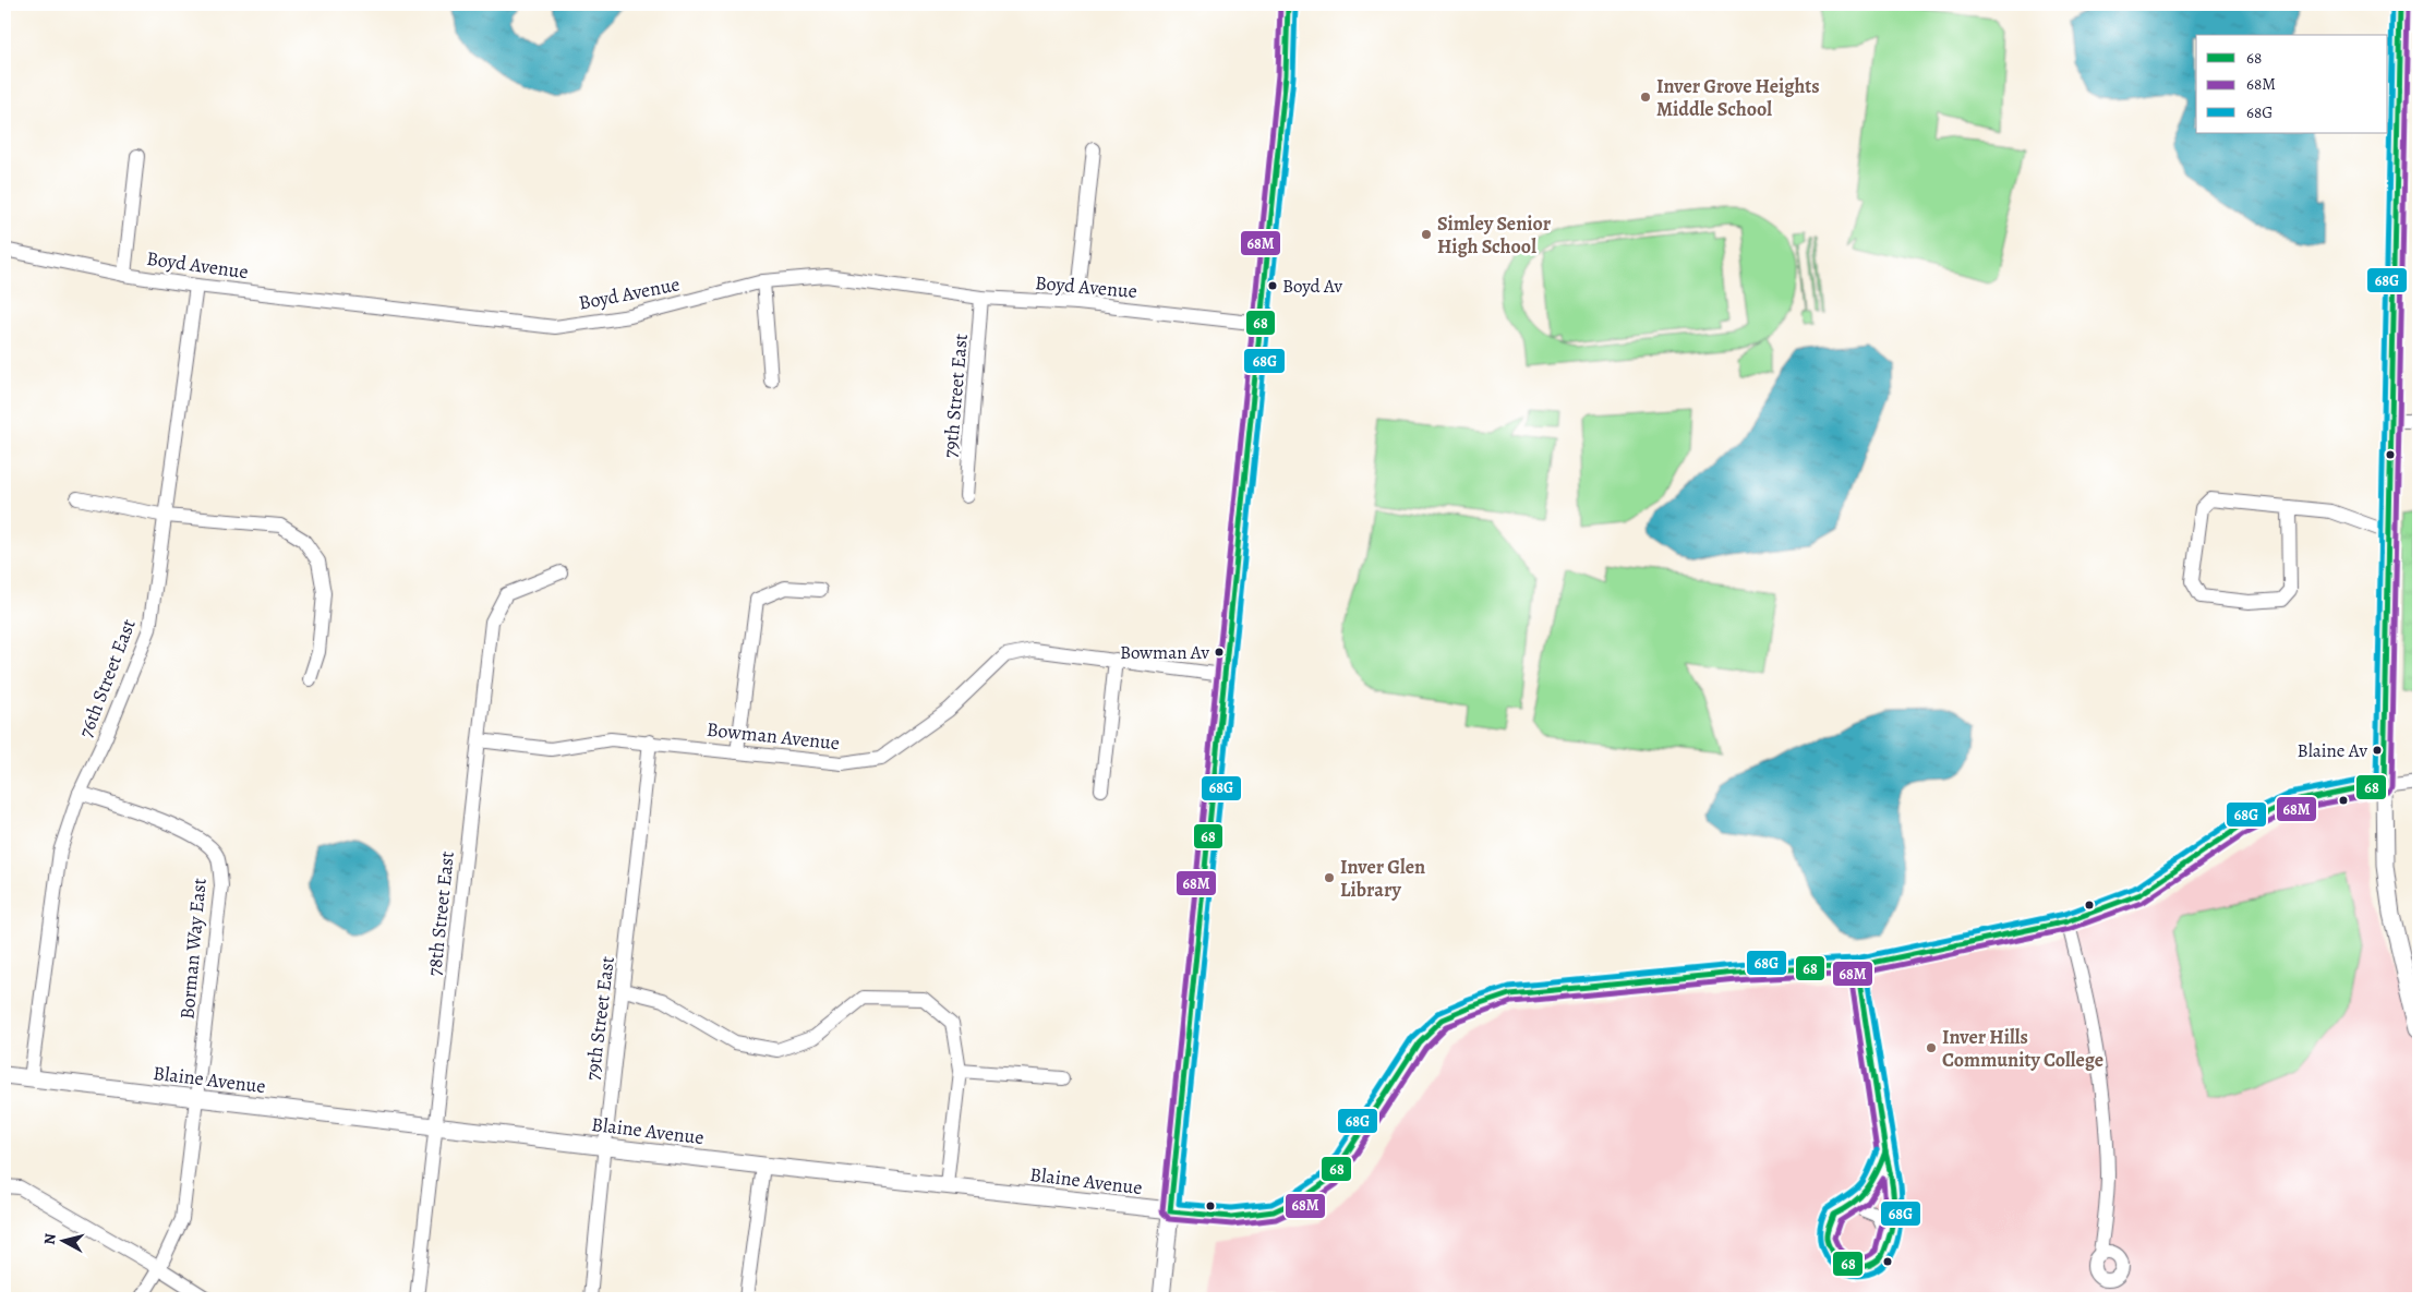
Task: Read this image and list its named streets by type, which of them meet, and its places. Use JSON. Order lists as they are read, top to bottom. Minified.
{"streets":{"street":["Boyd Avenue","79th Street East","76th Street East","Bowman Avenue","78th Street East","Borman Way East","Blaine Avenue"]},"crossings":[["Boyd Avenue","79th Street East"],["Boyd Avenue","76th Street East"],["79th Street East","Bowman Avenue"],["79th Street East","Blaine Avenue"],["76th Street East","Borman Way East"],["76th Street East","Blaine Avenue"],["Bowman Avenue","78th Street East"],["78th Street East","Blaine Avenue"],["Borman Way East","Blaine Avenue"]],"places":["Inver Grove Heights Middle School","Simley Senior High School","Boyd Av","Bowman Av","Blaine Av","Inver Glen Library","Inver Hills Community College"],"lines":["transit line 68","transit line 68M","transit line 68G"],"legend":["68","68M","68G"],"north":"left"}
